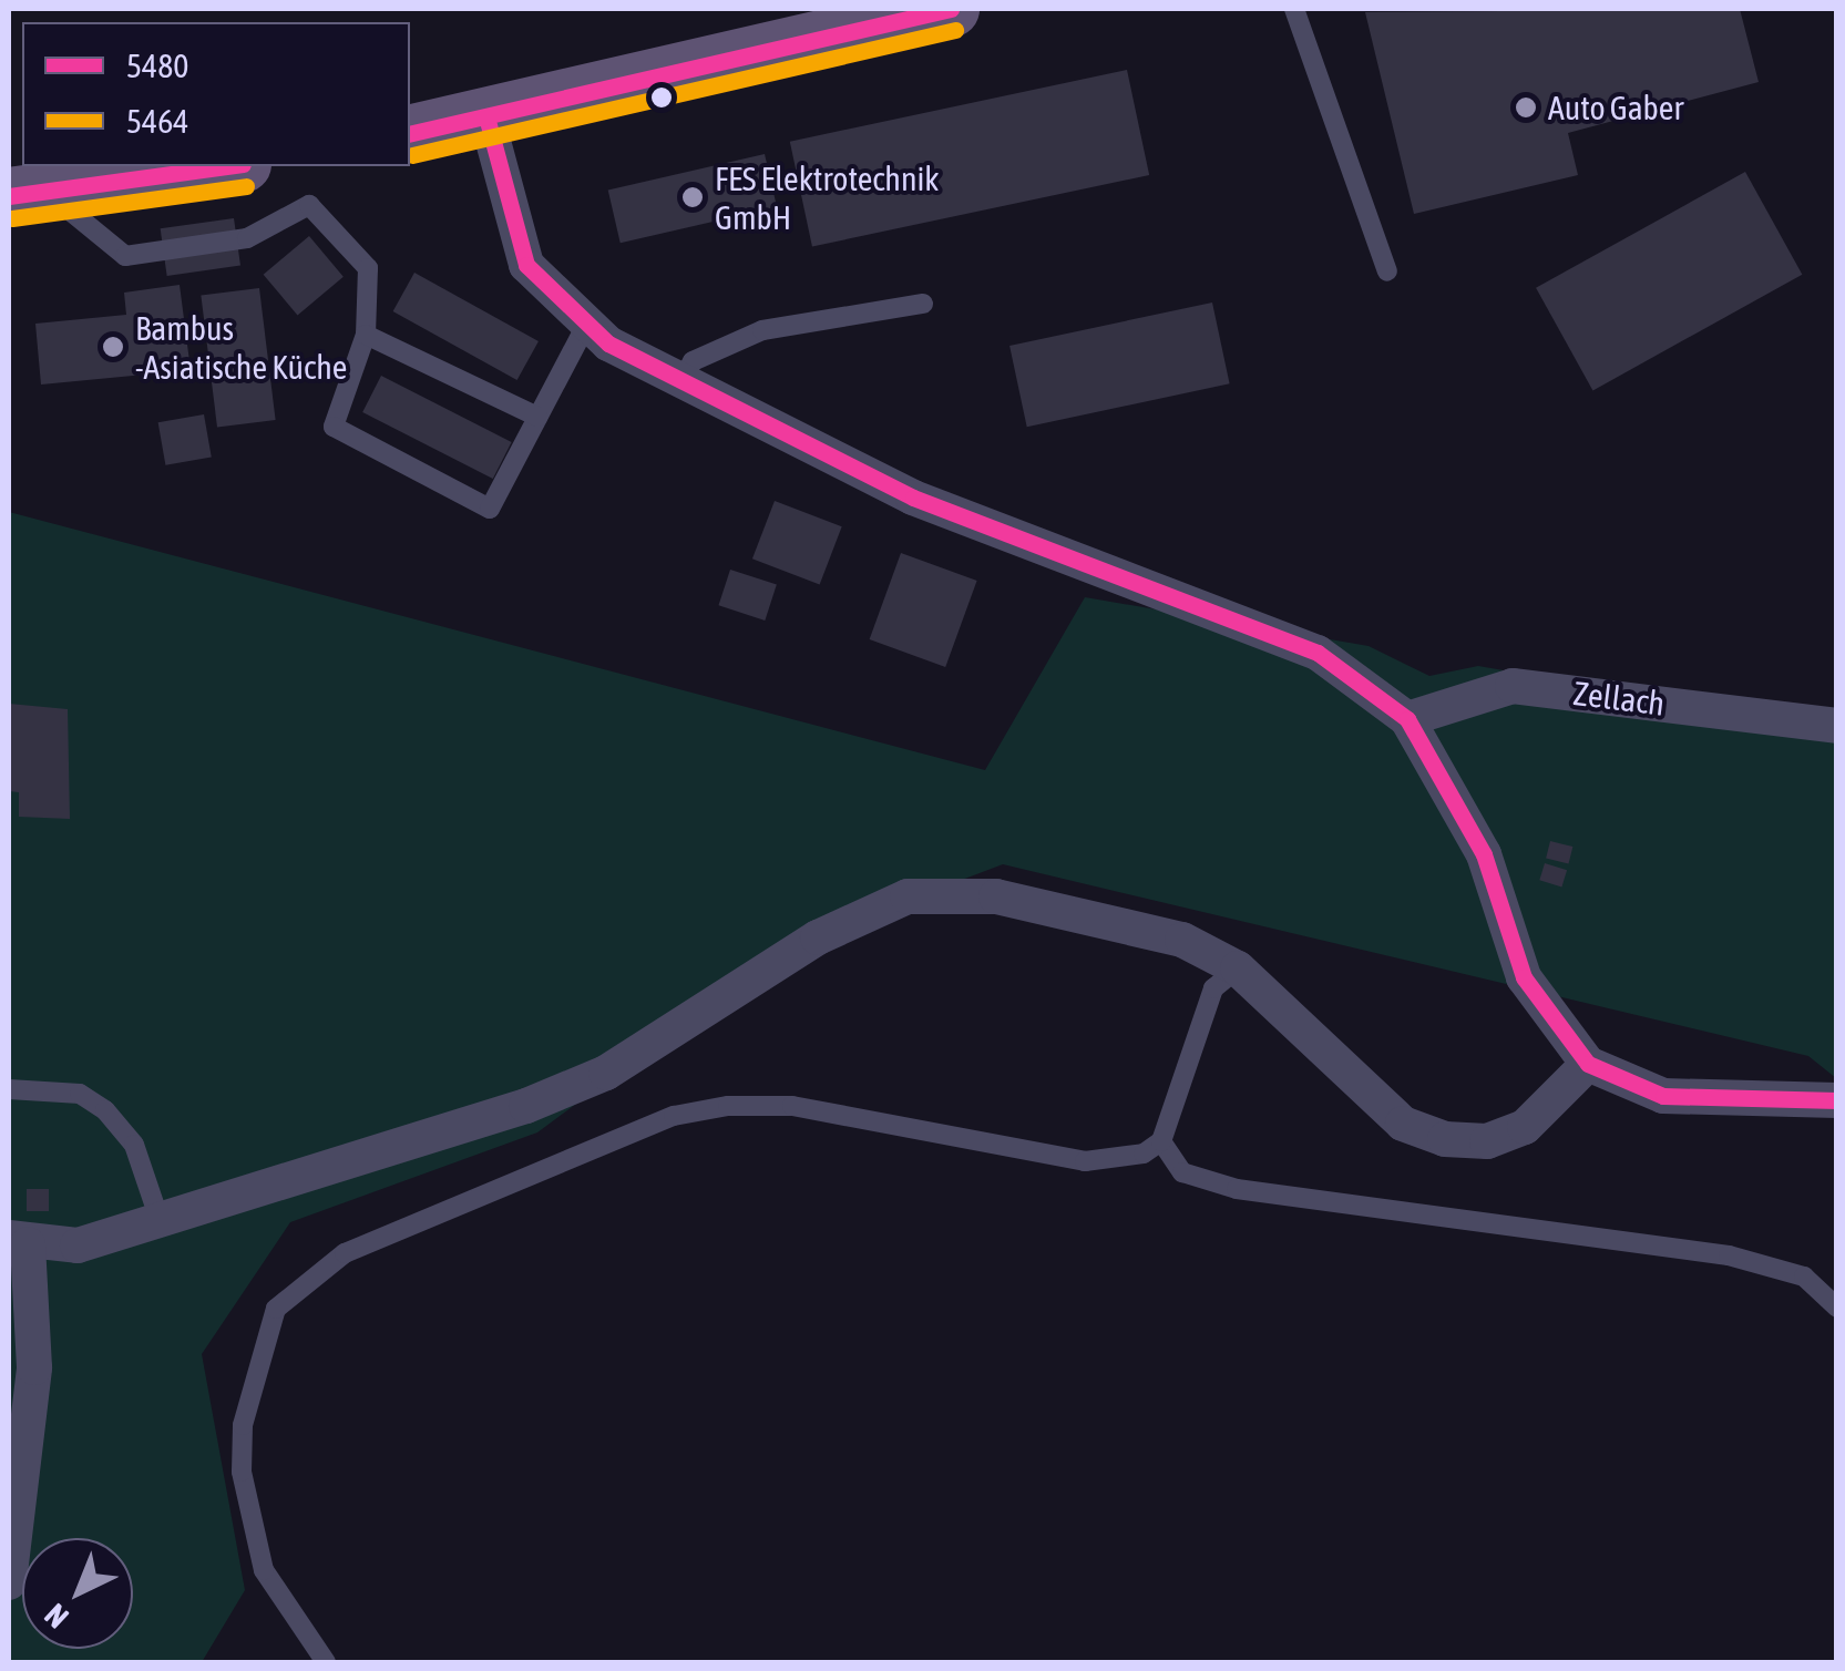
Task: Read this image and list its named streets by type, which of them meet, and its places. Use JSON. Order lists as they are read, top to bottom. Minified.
{"streets":{"street":["Zellach"]},"places":["Auto Gaber","FES Elektrotechnik GmbH","Bambus -Asiatische Küche"],"lines":["transit line 5480","transit line 5464"],"legend":["5480","5464"],"north":"bottom left"}
